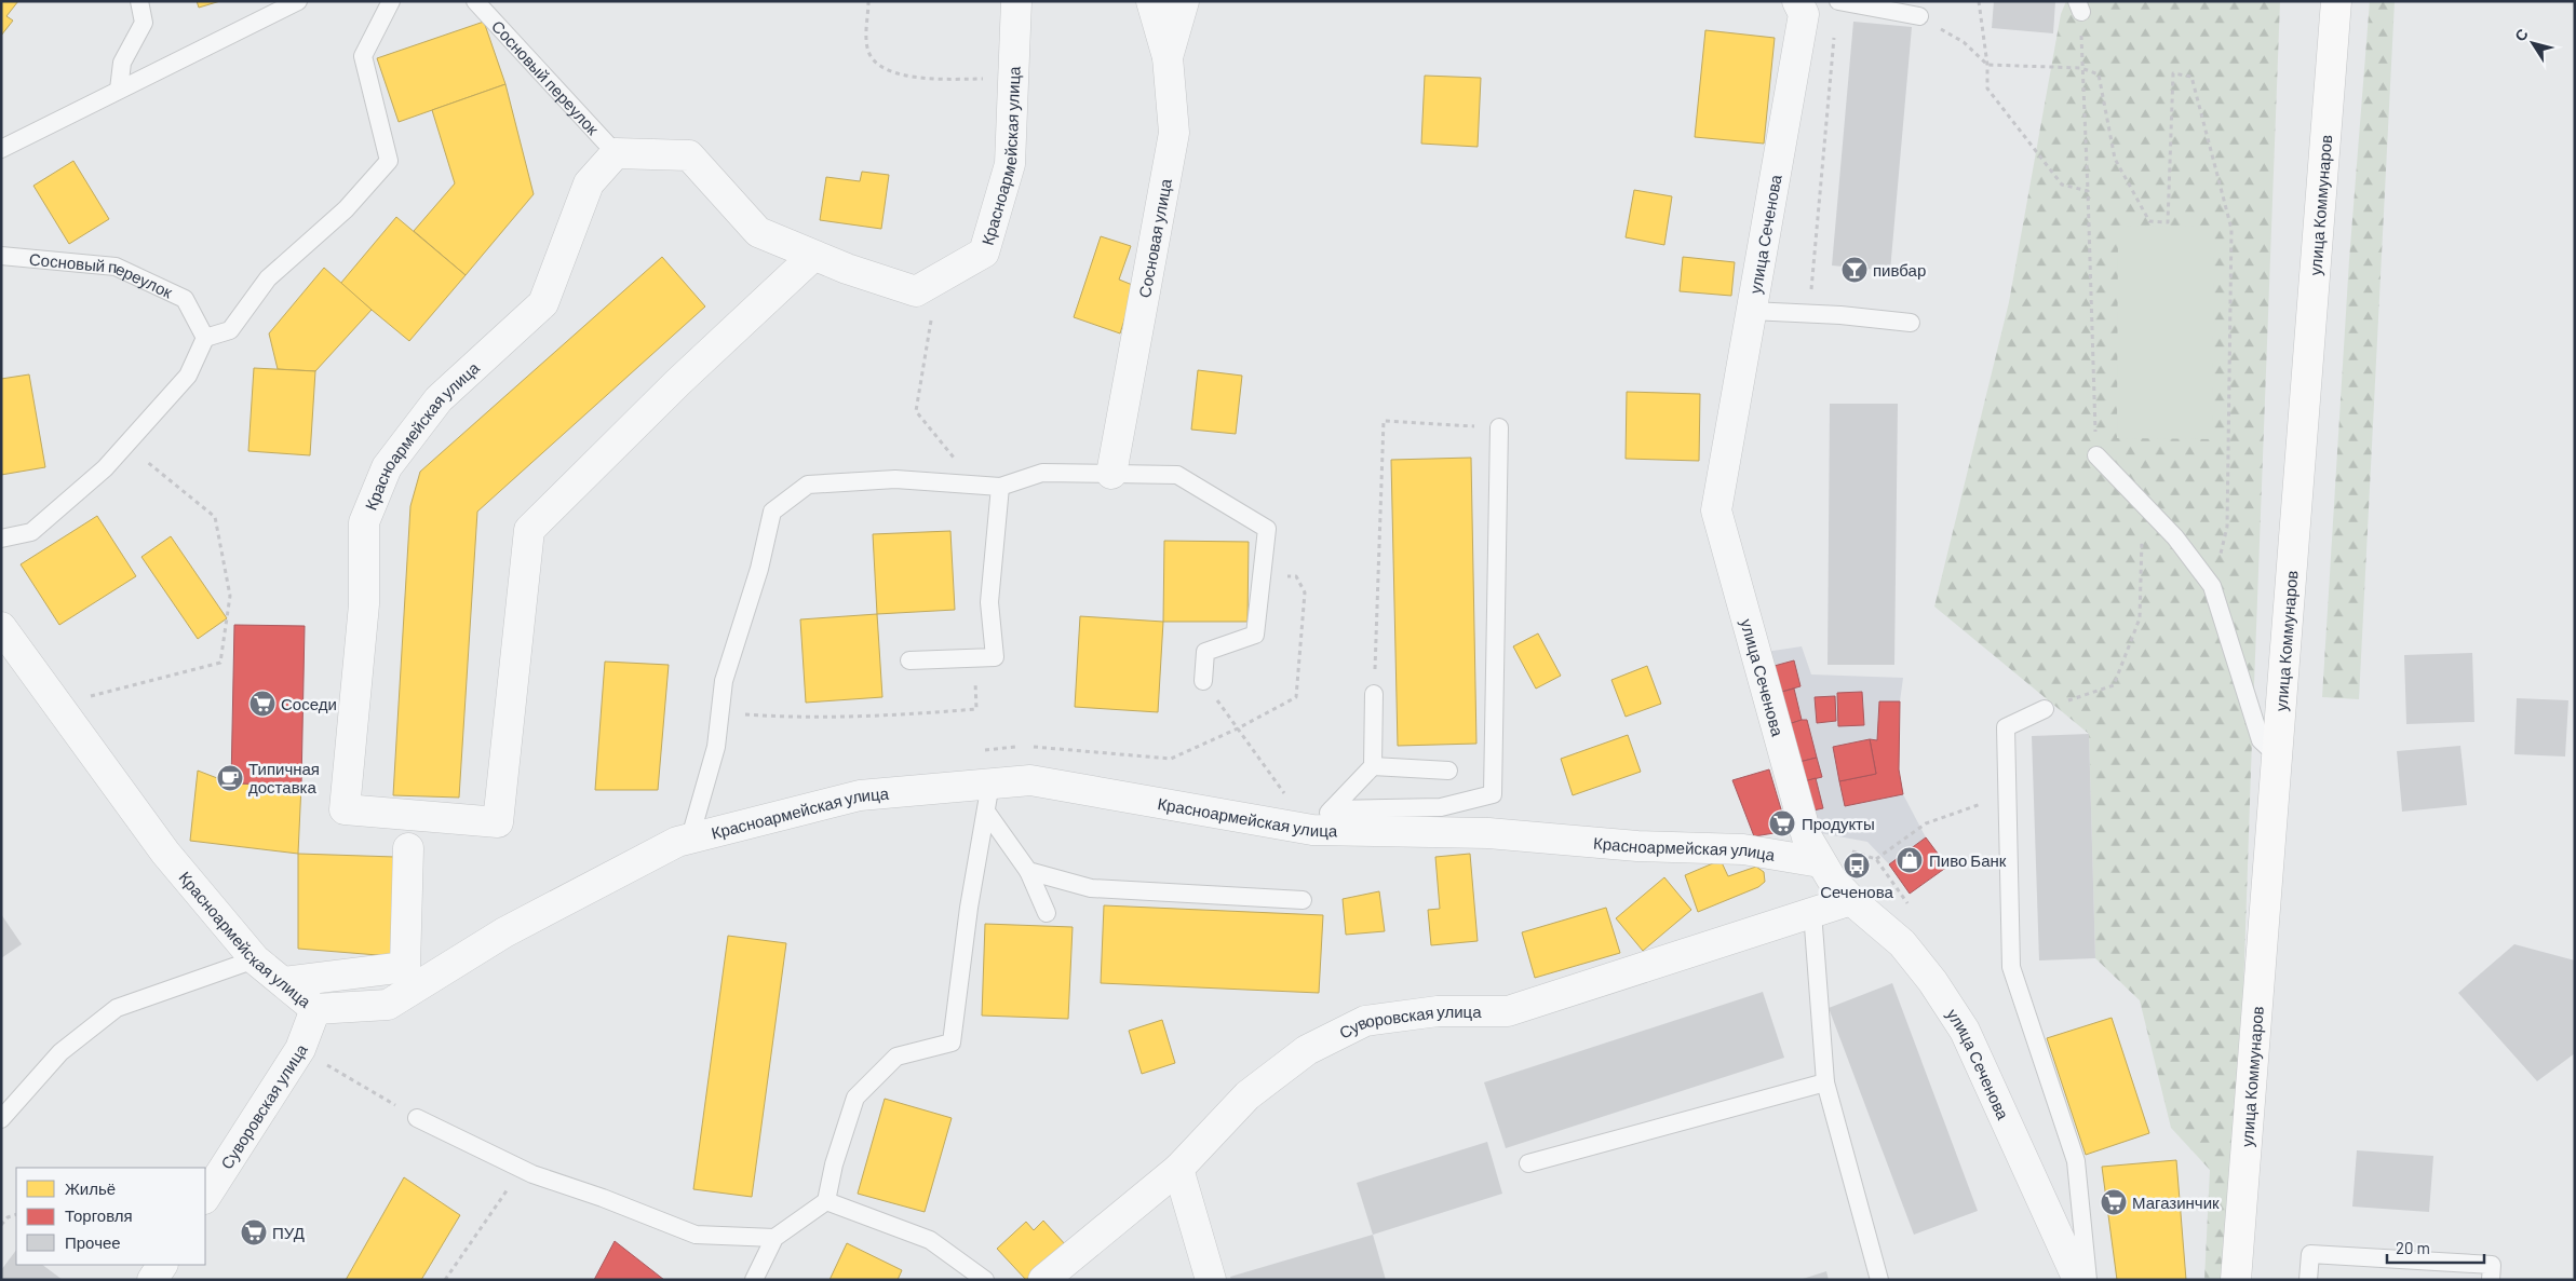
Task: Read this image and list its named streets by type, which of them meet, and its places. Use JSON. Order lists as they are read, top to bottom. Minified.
{"streets":{"main road":["улица Коммунаров"],"street":["Красноармейская улица","улица Сеченова","Сосновая улица","Суворовская улица"],"lane":["Сосновый переулок"]},"crossings":[["Сосновый переулок","Красноармейская улица"],["Красноармейская улица","улица Сеченова"],["Красноармейская улица","Суворовская улица"],["улица Сеченова","Суворовская улица"]],"places":{"bar":["пивбар"],"supermarket":["Соседи","Продукты","Магазинчик","ПУД"],"cafe":["Типичная доставка"],"shop":["Пиво Банк"],"bus stop":["Сеченова"]},"legend":["Жильё","Торговля","Прочее"],"scale_bar":"20 m","north":"top left"}
